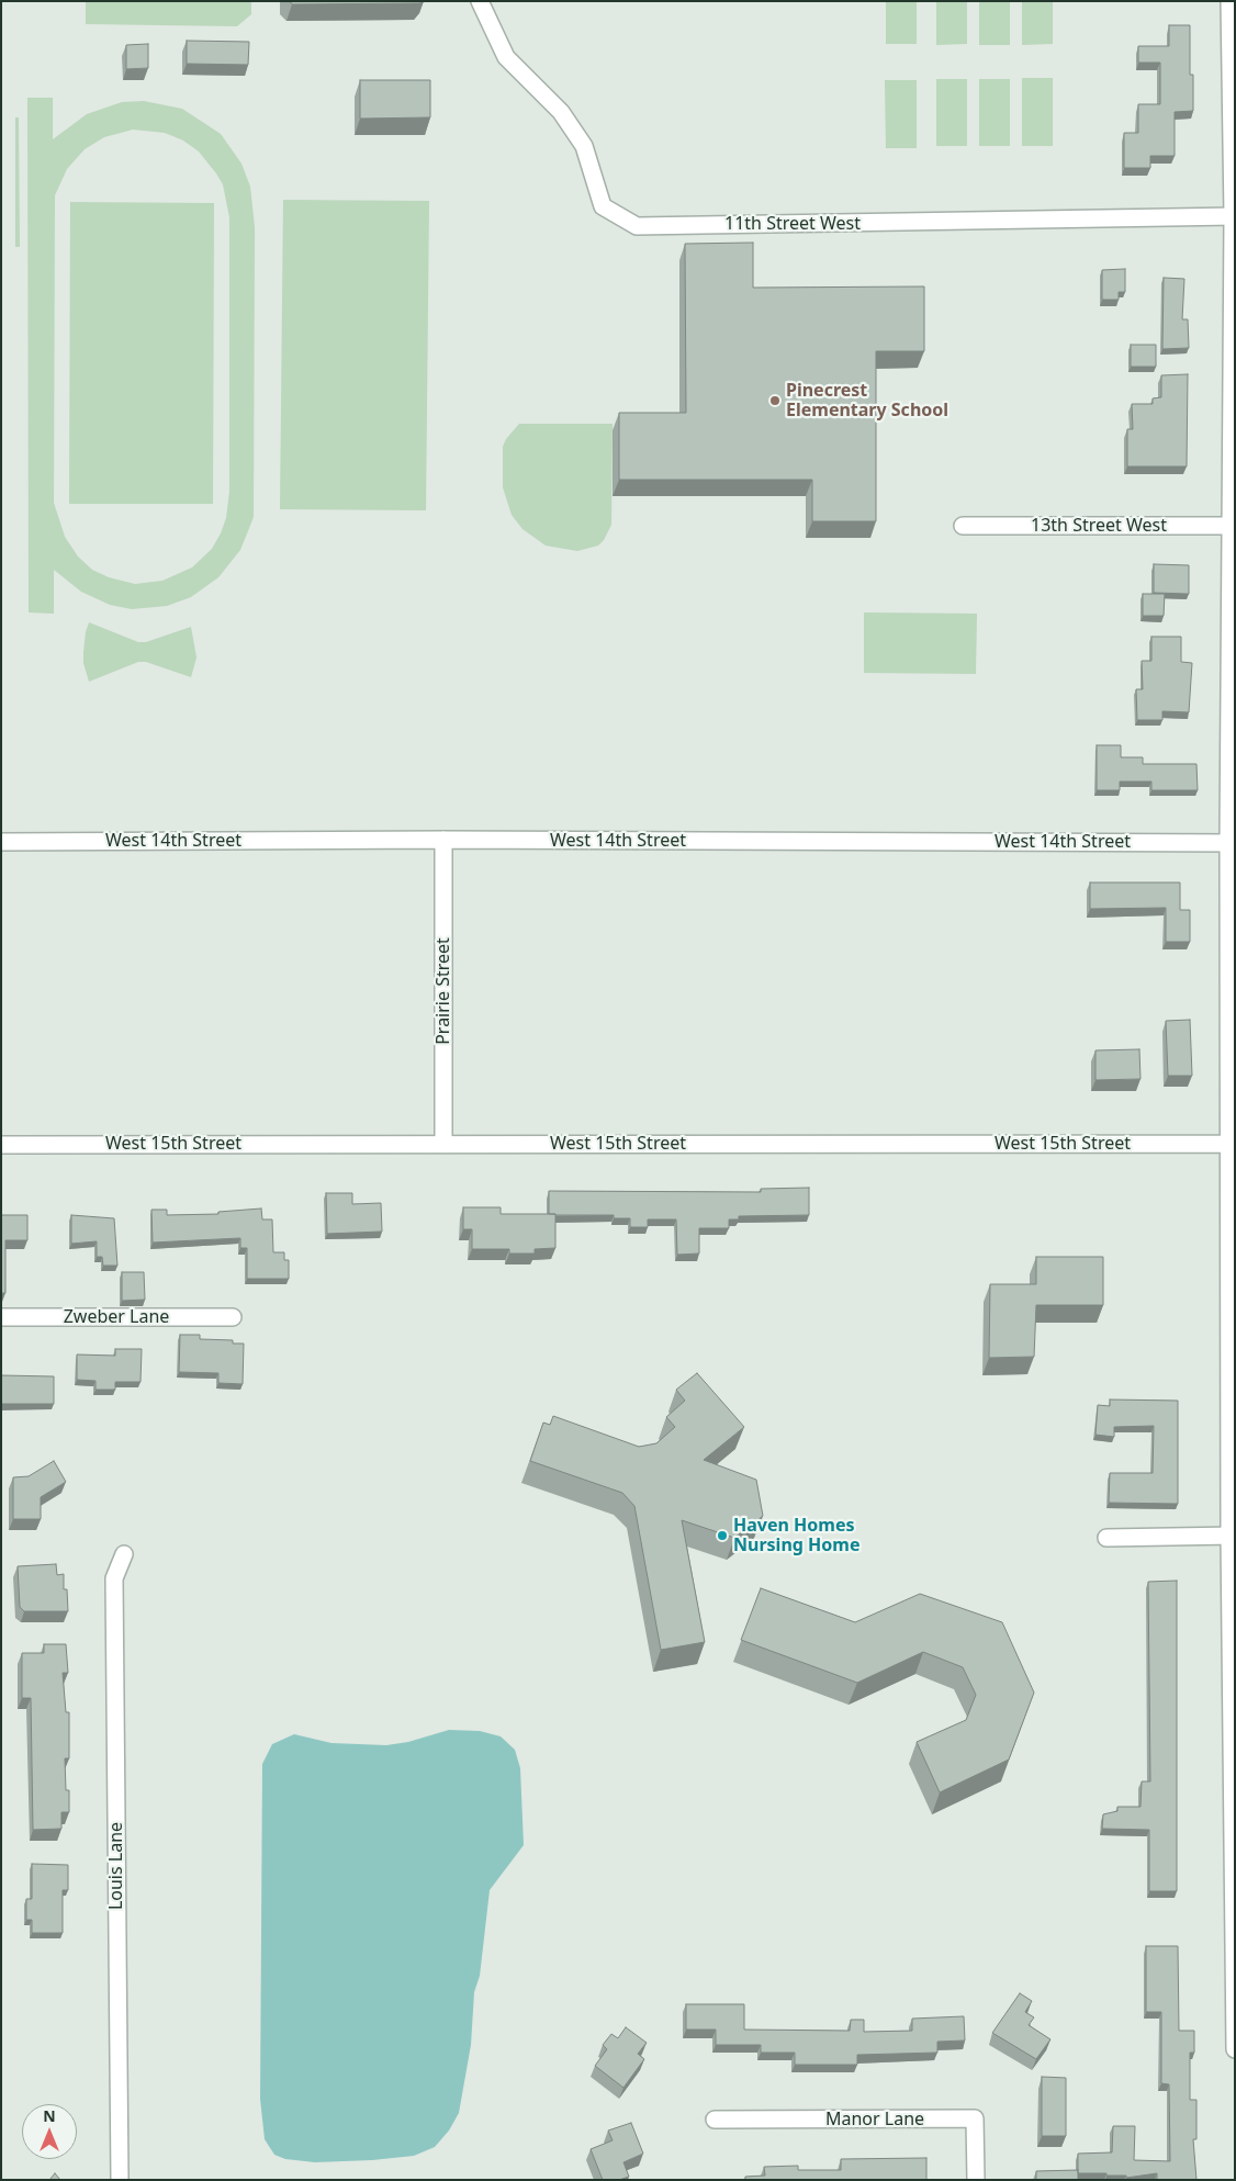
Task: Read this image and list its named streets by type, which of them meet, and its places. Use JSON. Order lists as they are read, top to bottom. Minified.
{"streets":{"street":["11th Street West","13th Street West","West 14th Street","Prairie Street","West 15th Street","Zweber Lane","Louis Lane","Manor Lane"]},"crossings":[["West 14th Street","Prairie Street"],["Prairie Street","West 15th Street"]],"places":["Pinecrest Elementary School","Haven Homes Nursing Home"],"north":"top"}
